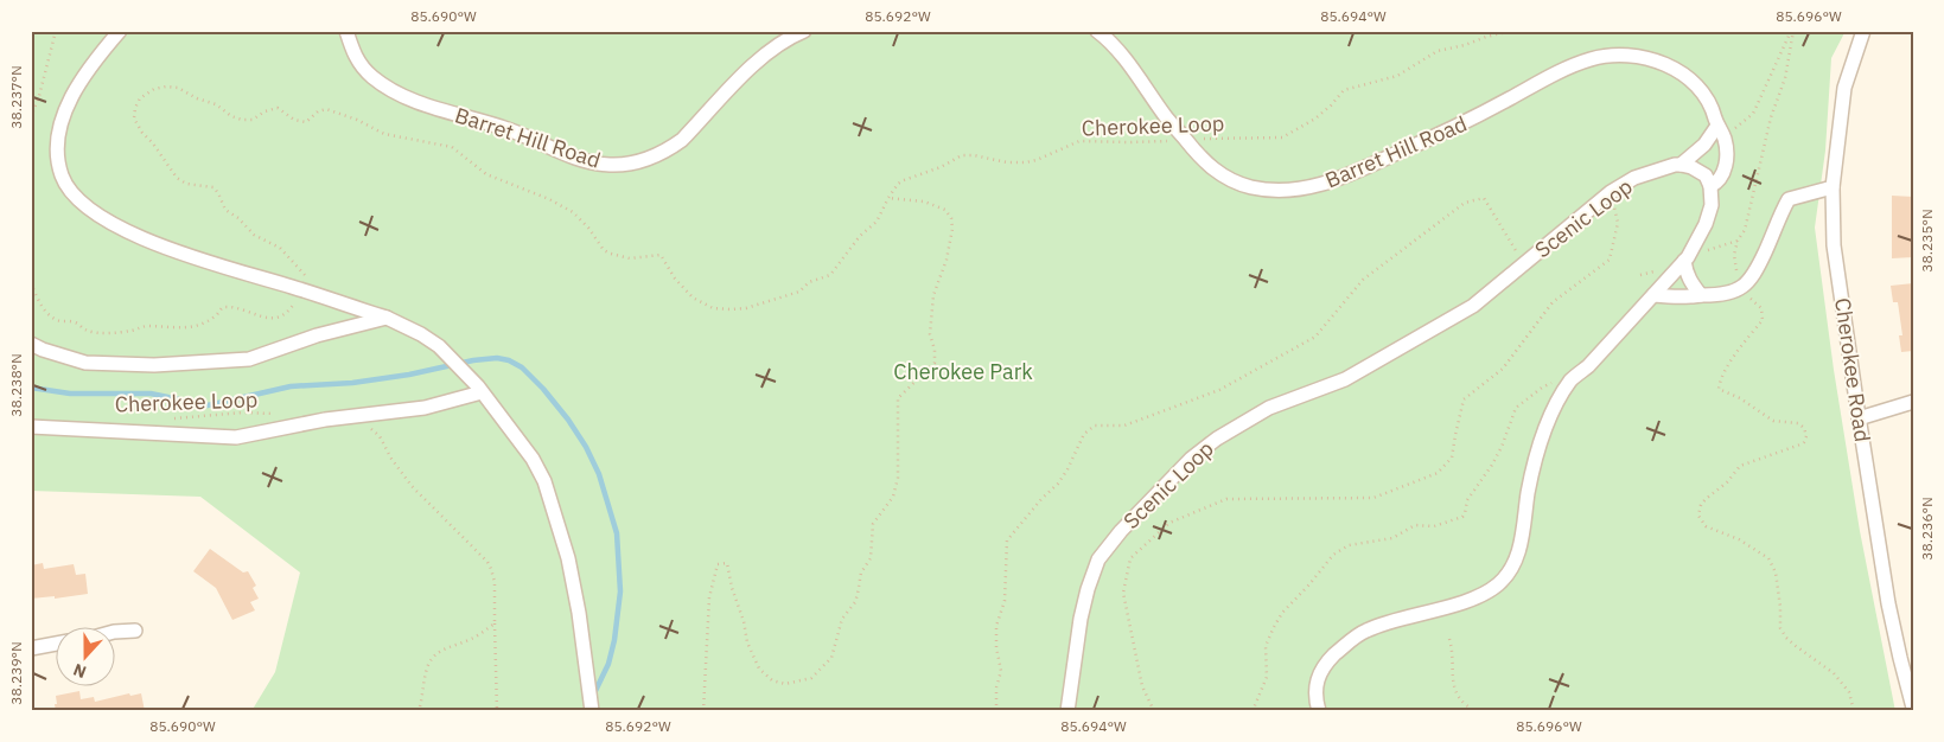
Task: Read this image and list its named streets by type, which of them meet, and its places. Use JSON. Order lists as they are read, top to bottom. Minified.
{"streets":{"street":["Barret Hill Road","Scenic Loop","Cherokee Road"],"path":["Cherokee Loop"]},"crossings":[["Cherokee Loop","Barret Hill Road"]],"parks":["Cherokee Park"],"north":"bottom","coordinates":["85.690°W","85.692°W","85.694°W","85.696°W","38.237°N","38.235°N","38.238°N","38.236°N","38.239°N"]}
